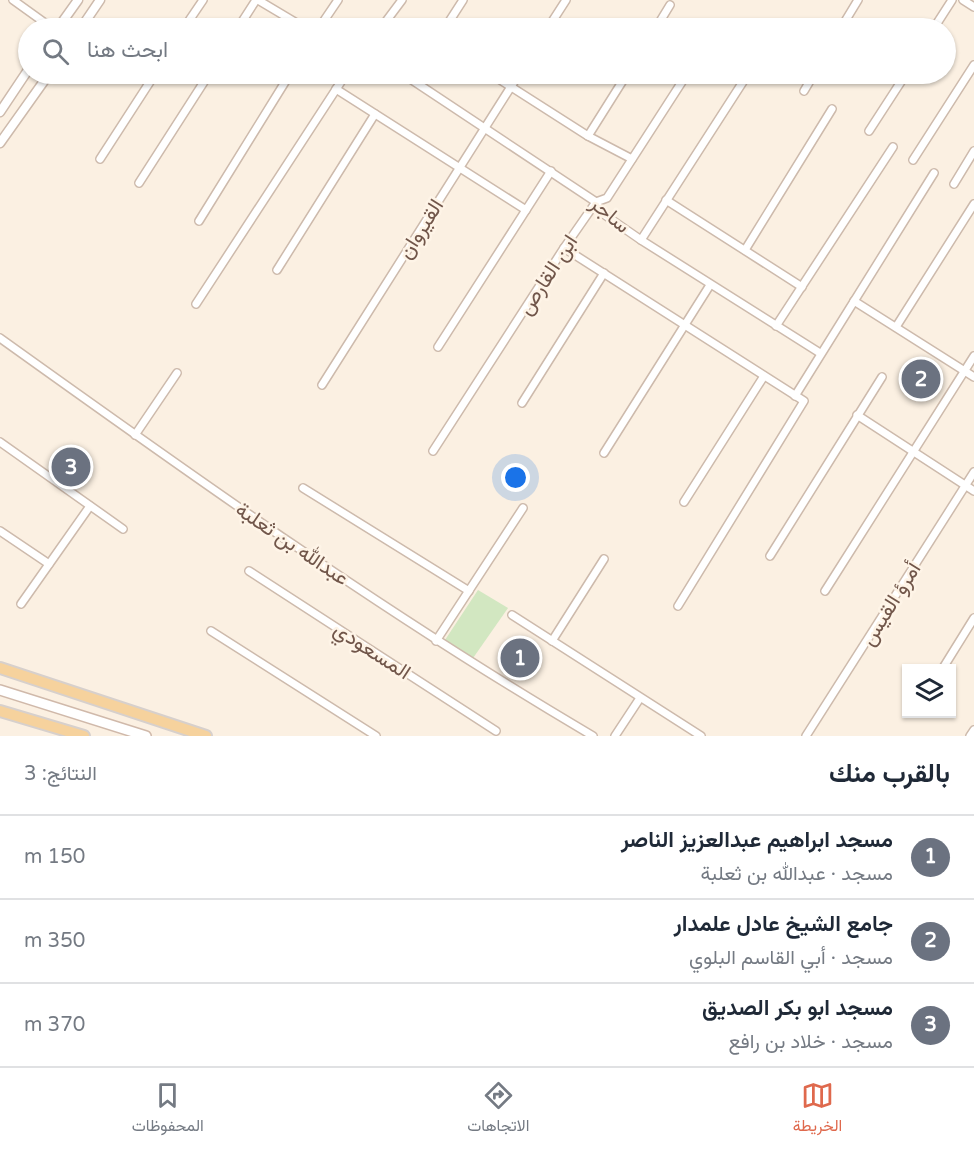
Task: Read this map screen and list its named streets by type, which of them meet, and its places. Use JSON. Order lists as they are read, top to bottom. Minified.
{"streets":{"street":["ساجر","القيروان","ابن القارص","عبدالله بن ثعلبة","أمرؤ القيس","المسعودي"]},"crossings":[["ساجر","القيروان"],["ساجر","ابن القارص"]],"page":{"search":"ابحث هنا","pins":["2","3","1"],"heading":["بالقرب منك","النتائج: 3"],"list":[{"mark":"1","name":"مسجد ابراهيم عبدالعزيز الناصر","note":"مسجد · عبدالله بن ثعلبة","value":"150 m"},{"mark":"2","name":"جامع الشيخ عادل علمدار","note":"مسجد · أبي القاسم البلوي","value":"350 m"},{"mark":"3","name":"مسجد ابو بكر الصديق","note":"مسجد · خلاد بن رافع","value":"370 m"}],"nav":["الخريطة","الاتجاهات","المحفوظات"]}}
